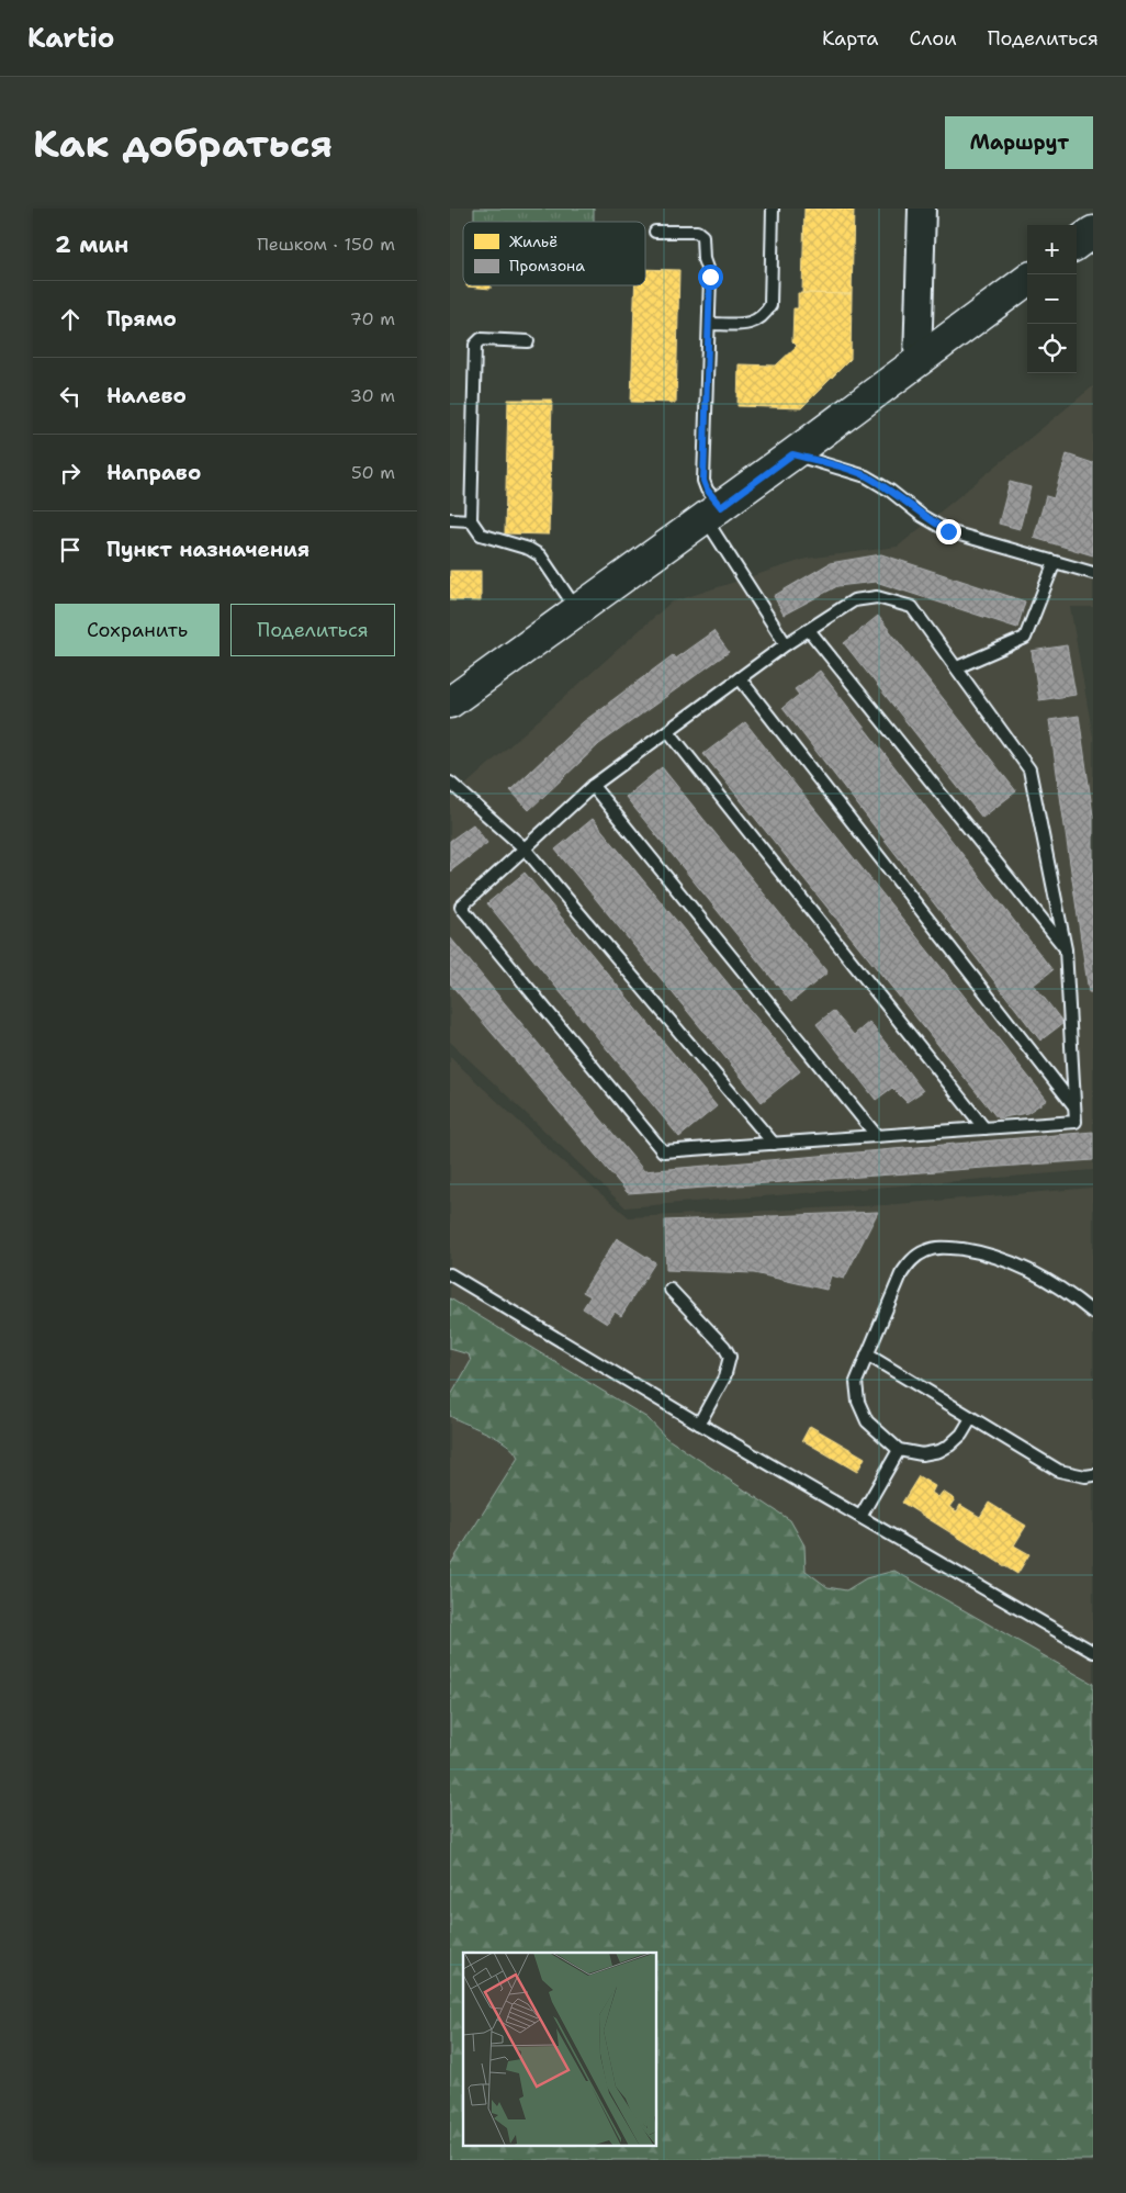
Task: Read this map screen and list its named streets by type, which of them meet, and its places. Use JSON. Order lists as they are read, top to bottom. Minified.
{"legend":["Жильё","Промзона"],"page":{"header":"Kartio","nav":["Карта","Слои","Поделиться"],"buttons":["Маршрут",["Сохранить","Поделиться"]],"title":"Как добраться","heading":["2 мин","Пешком · 150 m"],"map_buttons":["+","−"],"list":[["Прямо","70 m"],["Налево","30 m"],["Направо","50 m"],"Пункт назначения"]}}
